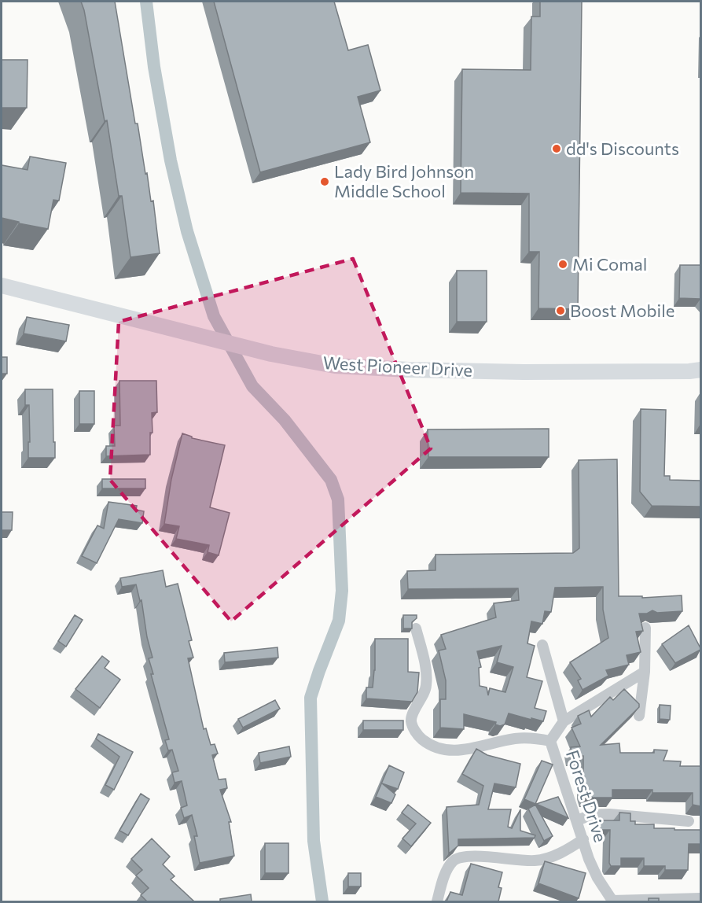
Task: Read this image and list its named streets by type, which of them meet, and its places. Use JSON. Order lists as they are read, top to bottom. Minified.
{"streets":{"main road":["West Pioneer Drive"],"street":["Forest Drive"]},"places":["dd's Discounts","Lady Bird Johnson Middle School","Mi Comal","Boost Mobile"]}
